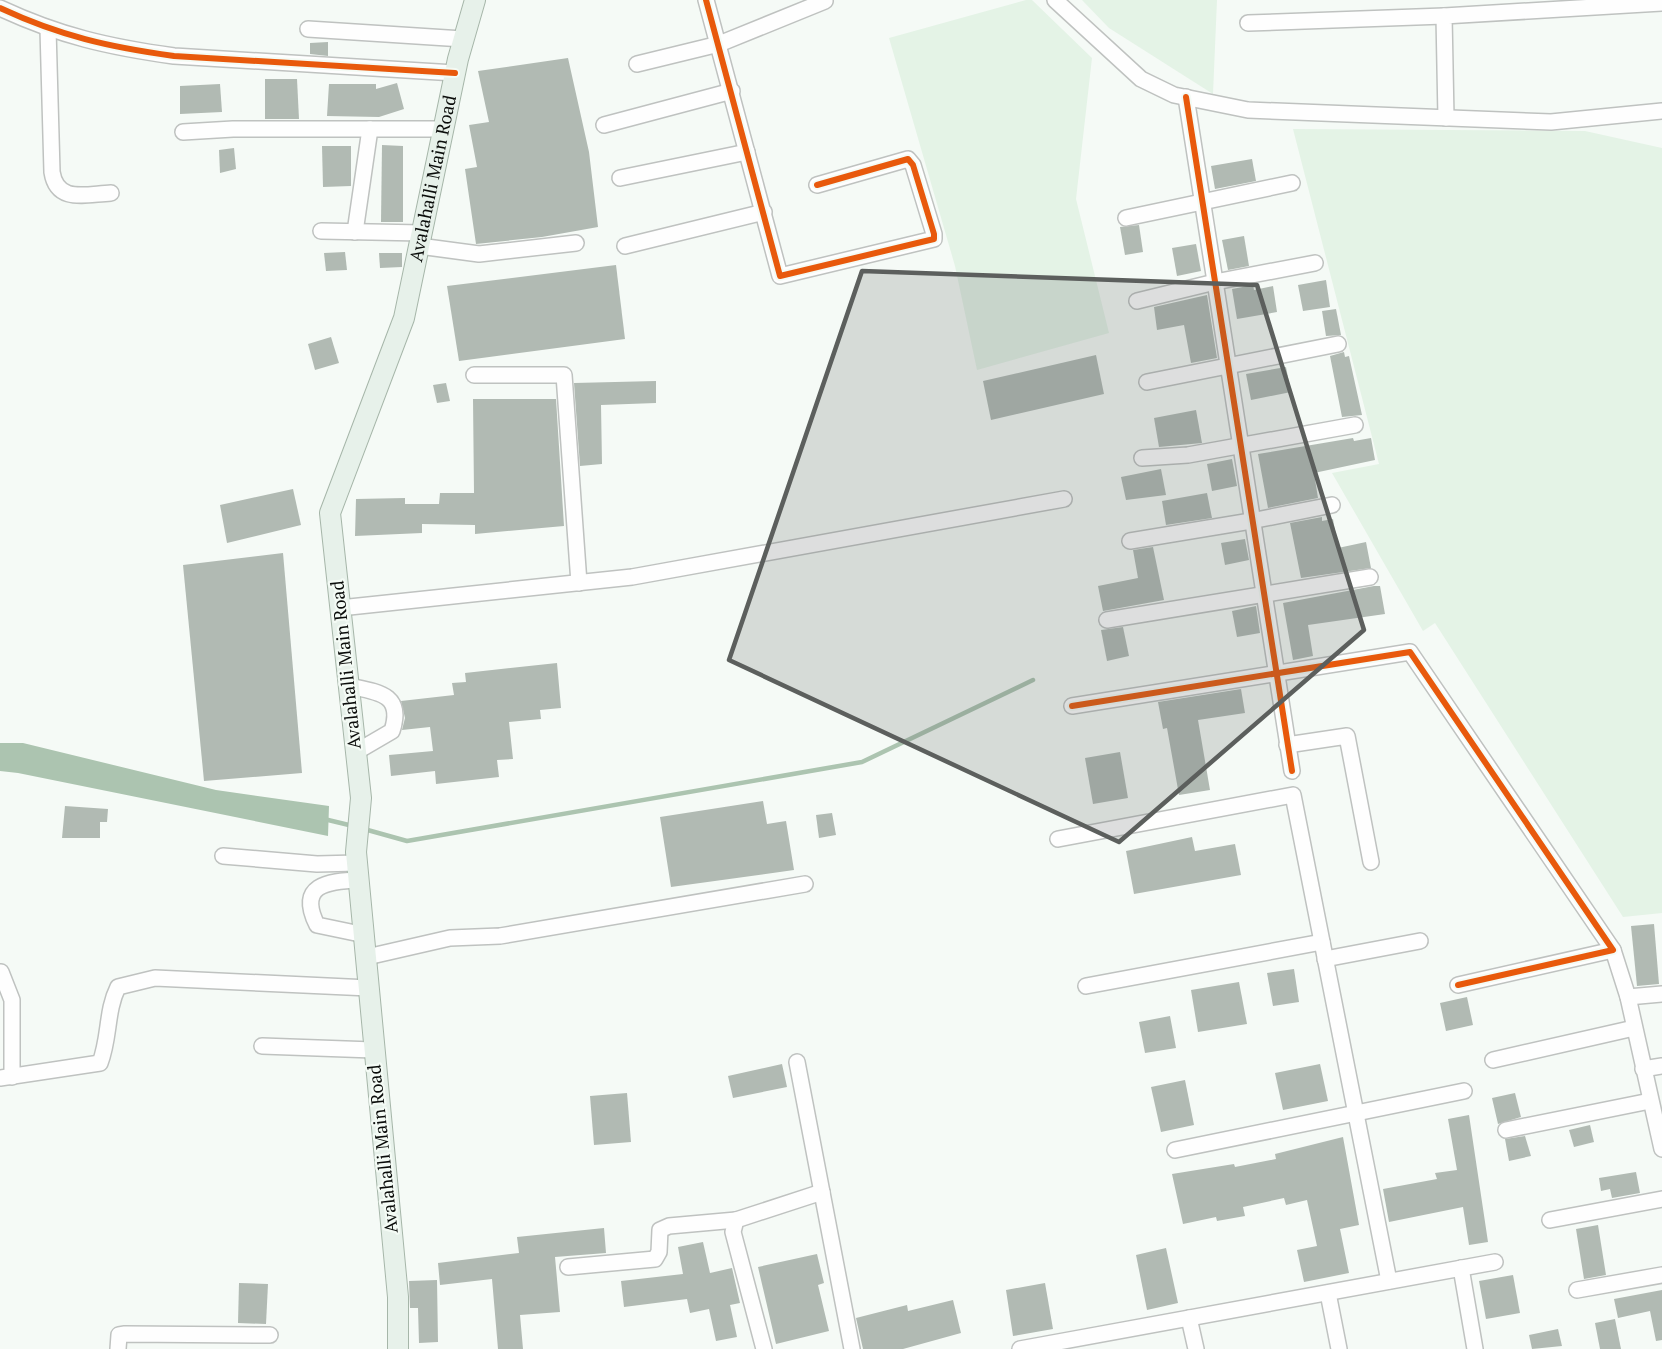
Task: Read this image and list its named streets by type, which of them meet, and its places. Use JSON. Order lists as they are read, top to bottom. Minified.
{"streets":{"main road":["Avalahalli Main Road"]}}
